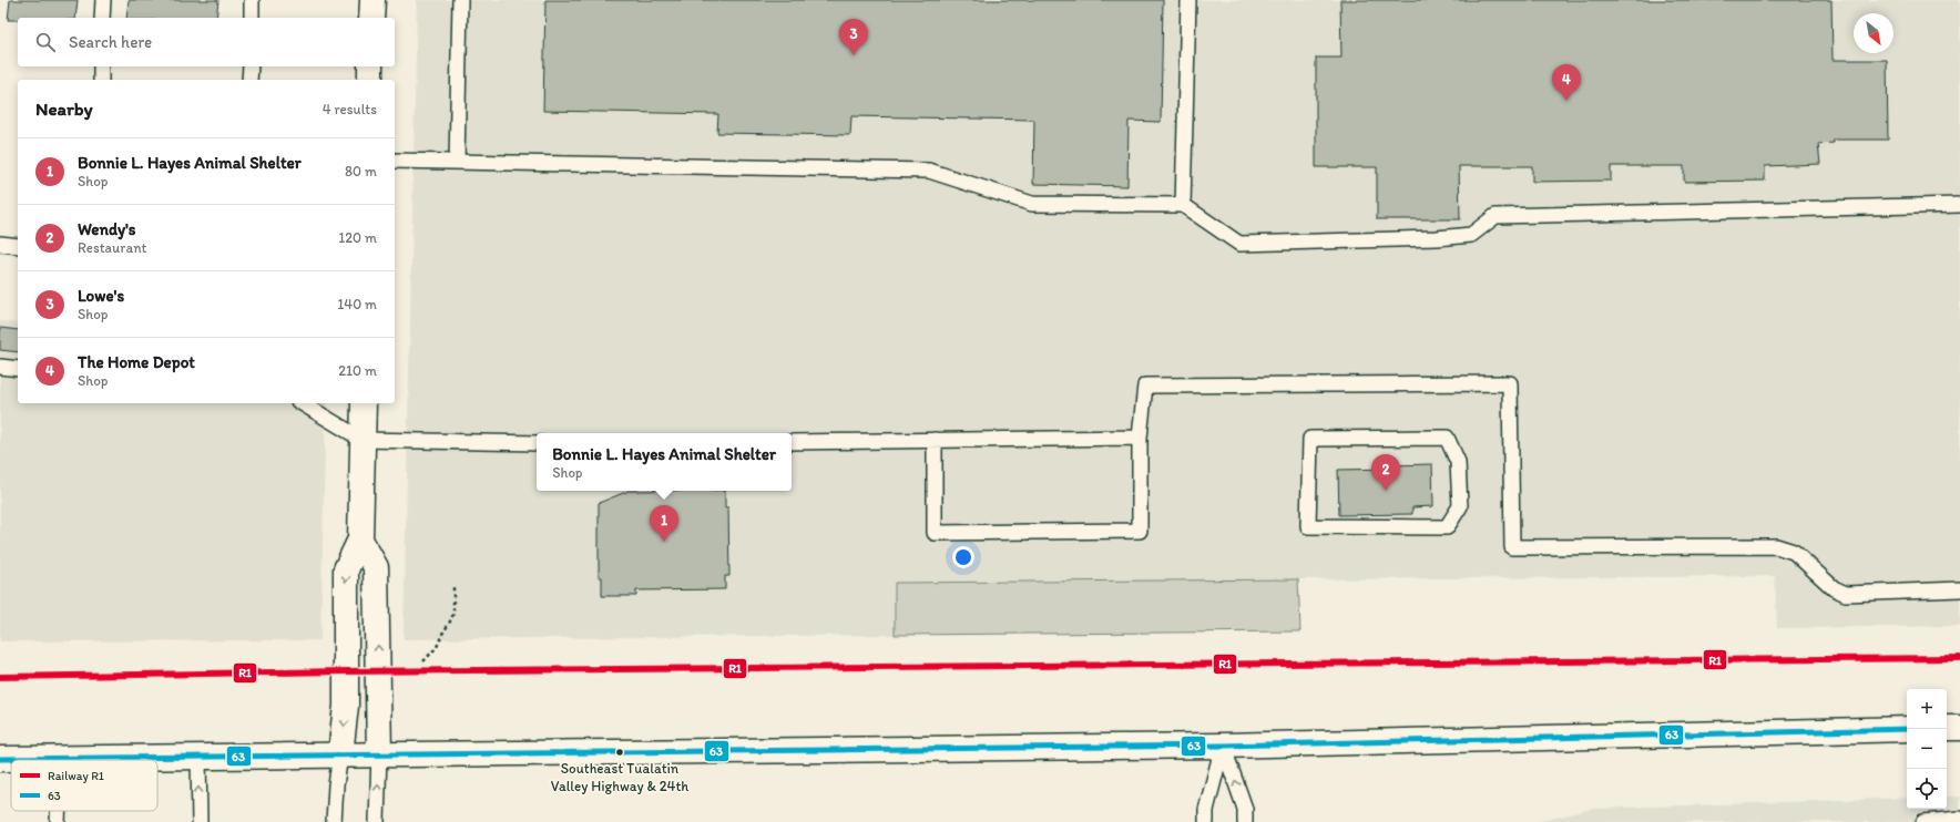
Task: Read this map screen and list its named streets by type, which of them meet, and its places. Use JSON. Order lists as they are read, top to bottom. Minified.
{"places":["Southeast Tualatin Valley Highway & 24th"],"lines":["rail line R1","transit line 63"],"legend":["Railway R1","63"],"north":"bottom right","page":{"search":"Search here","pins":["3","4","2","1"],"heading":["Nearby","4 results"],"list":[{"mark":"1","name":"Bonnie L. Hayes Animal Shelter","note":"Shop","value":"80 m"},{"mark":"2","name":"Wendy's","note":"Restaurant","value":"120 m"},{"mark":"3","name":"Lowe's","note":"Shop","value":"140 m"},{"mark":"4","name":"The Home Depot","note":"Shop","value":"210 m"}],"popup":["Bonnie L. Hayes Animal Shelter","Shop"],"map_buttons":["+","−"]}}
